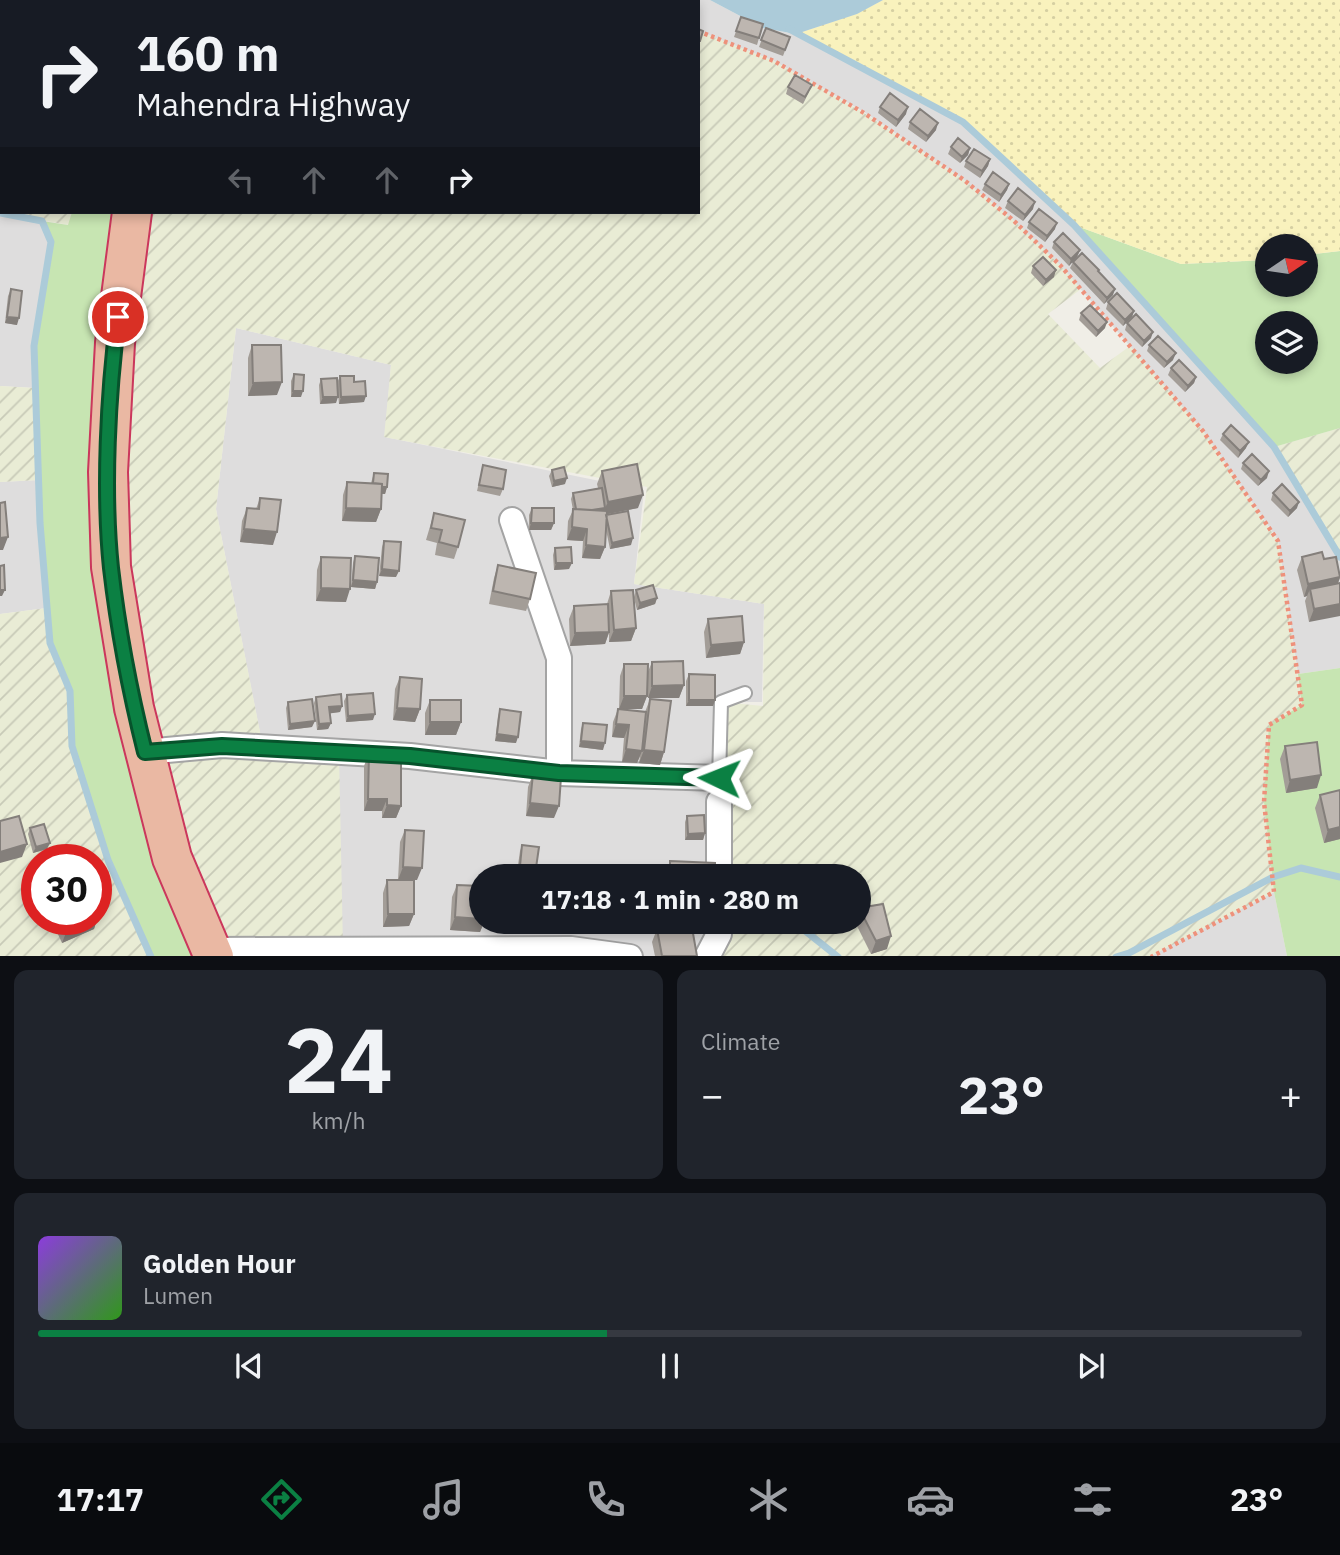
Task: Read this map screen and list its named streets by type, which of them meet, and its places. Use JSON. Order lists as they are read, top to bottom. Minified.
{"north":"right","page":{"turn":["160 m","Mahendra Highway"],"limit":"30","trip":"17:18 · 1 min · 280 m","tile":[["24","km/h"],"Climate"],"heat":["−","23°","+"],"song":["Golden Hour","Lumen"],"tabs":["17:17","23°"]}}
